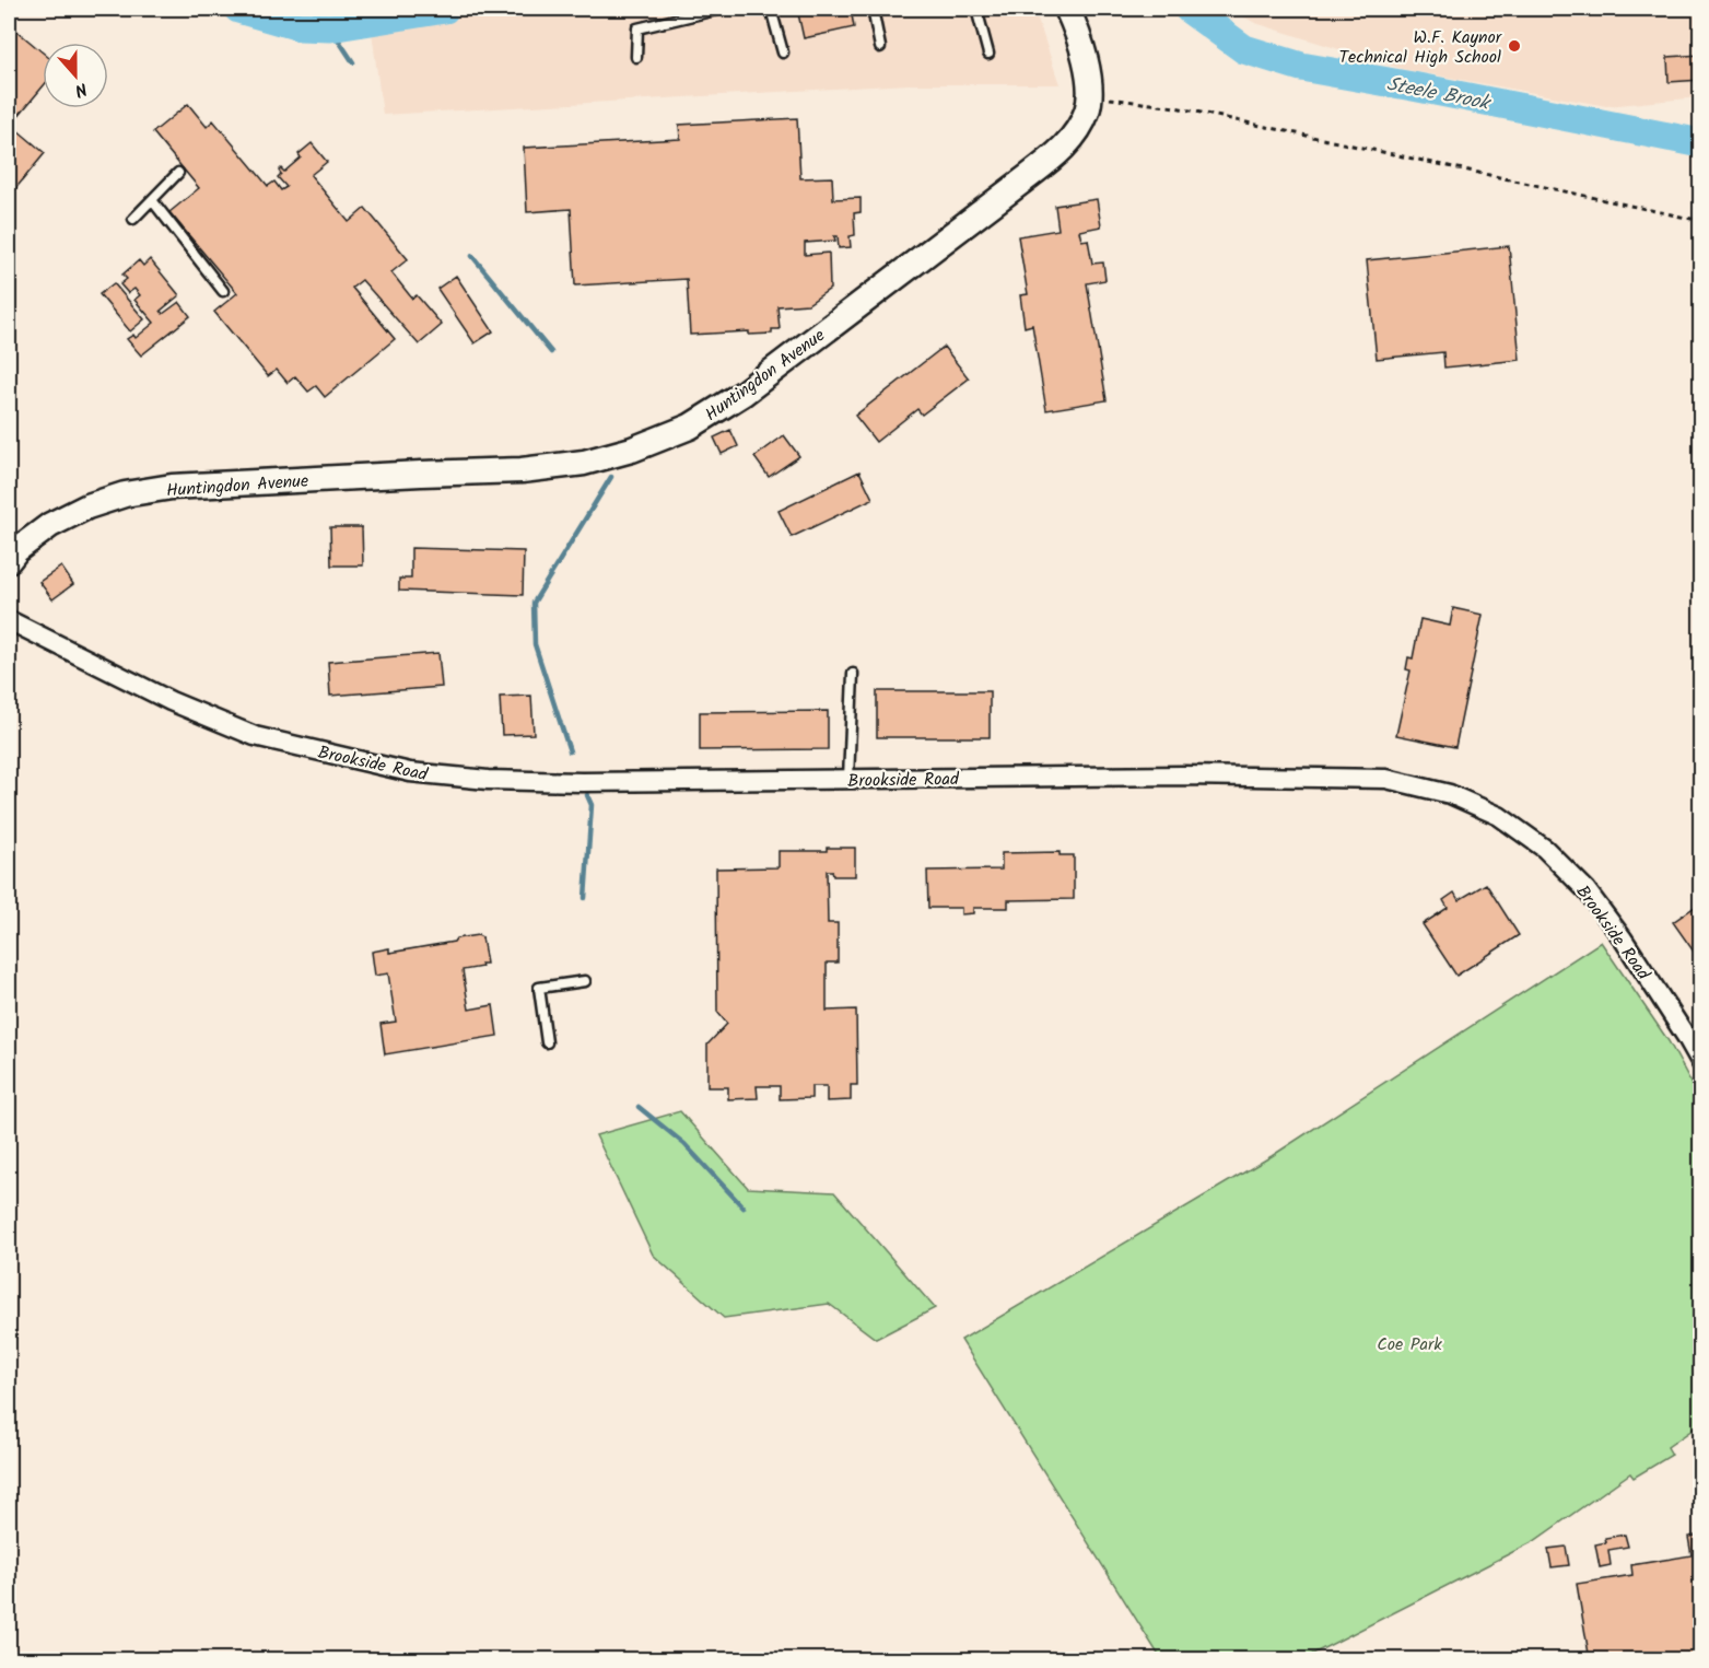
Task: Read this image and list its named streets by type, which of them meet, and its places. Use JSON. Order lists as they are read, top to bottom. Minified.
{"streets":{"main road":["Huntingdon Avenue"],"street":["Brookside Road"]},"water":["Steele Brook"],"parks":["Coe Park"],"places":["W.F. Kaynor Technical High School"],"north":"bottom"}
